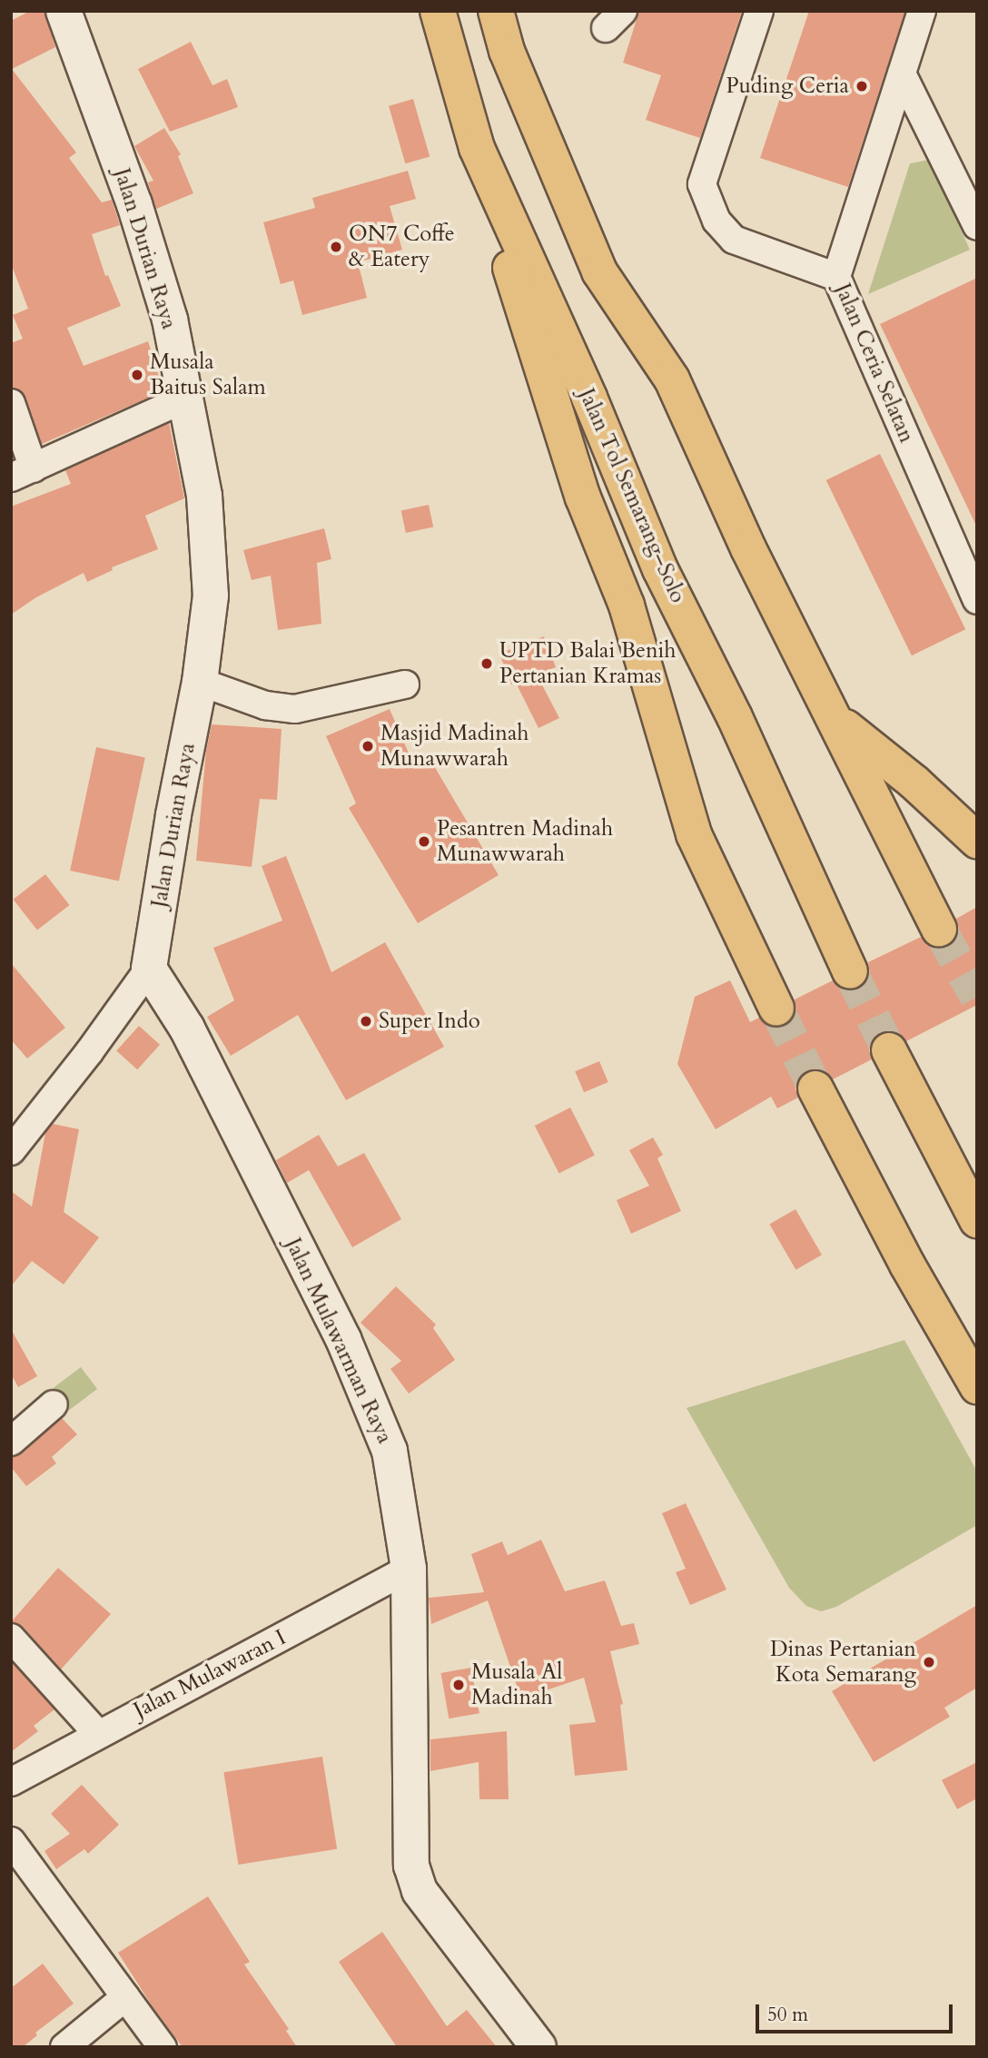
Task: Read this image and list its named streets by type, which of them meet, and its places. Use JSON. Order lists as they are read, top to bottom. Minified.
{"streets":{"highway":["Jalan Tol Semarang–Solo"],"main road":["Jalan Durian Raya","Jalan Mulawarman Raya"],"street":["Jalan Ceria Selatan","Jalan Mulawaran I"]},"crossings":[["Jalan Durian Raya","Jalan Mulawarman Raya"],["Jalan Mulawarman Raya","Jalan Mulawaran I"]],"places":["Puding Ceria","ON7 Coffe & Eatery","Musala Baitus Salam","UPTD Balai Benih Pertanian Kramas","Masjid Madinah Munawwarah","Pesantren Madinah Munawwarah","Super Indo","Dinas Pertanian Kota Semarang","Musala Al Madinah"],"scale_bar":"50 m"}
